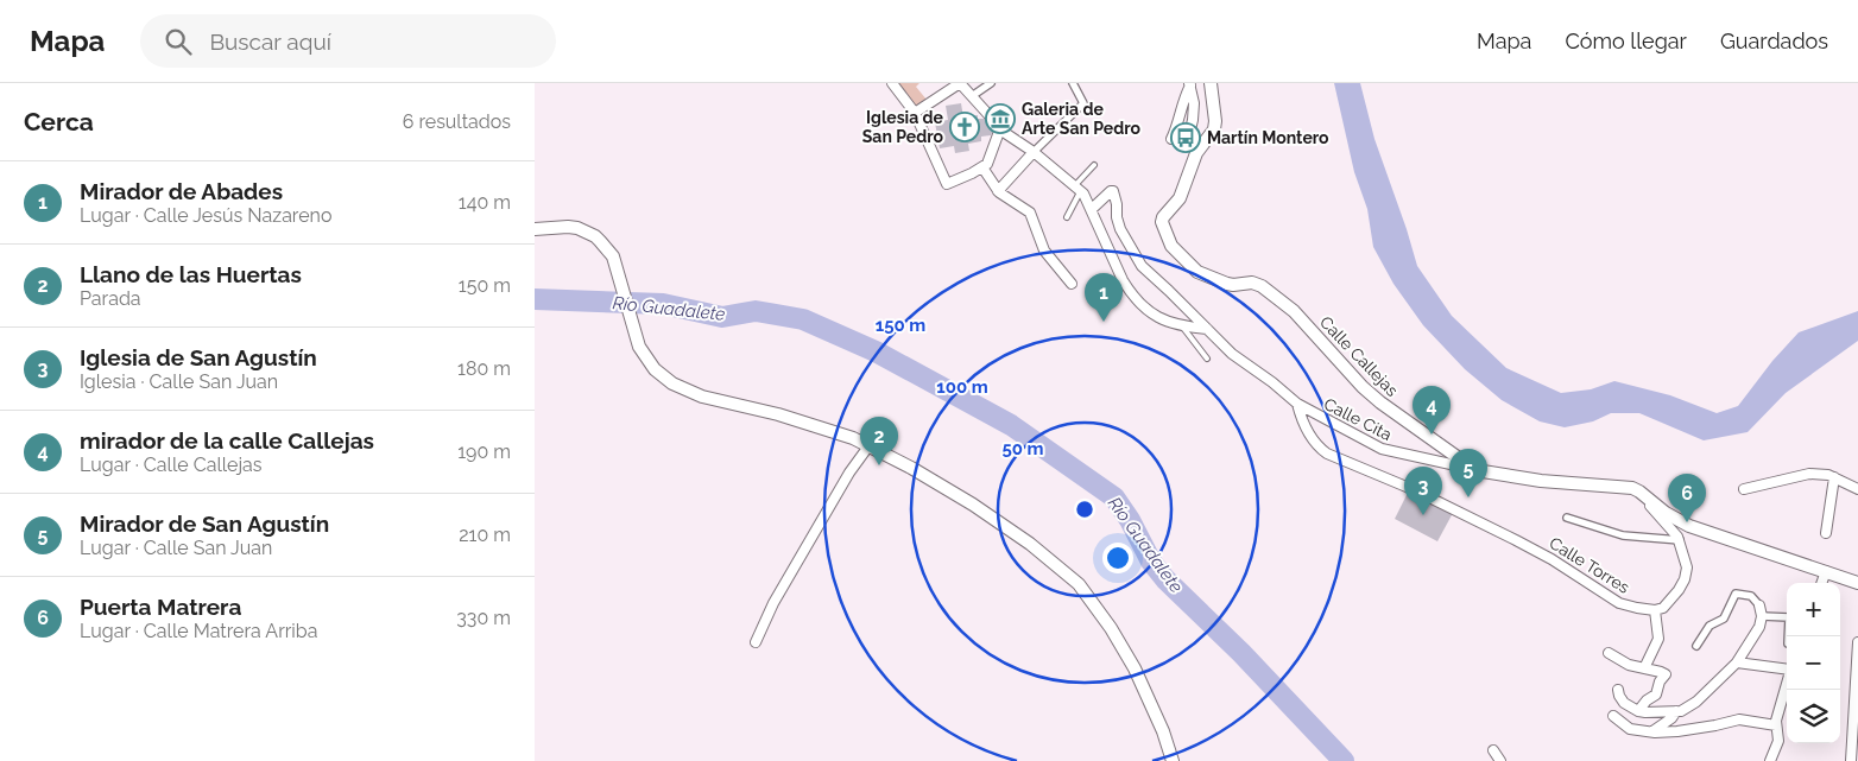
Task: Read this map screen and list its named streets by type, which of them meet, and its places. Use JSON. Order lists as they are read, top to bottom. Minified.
{"streets":{"street":["Calle Callejas","Calle Cita","Calle Torres"]},"crossings":[["Calle Callejas","Calle Cita"],["Calle Cita","Calle Torres"]],"water":["Río Guadalete"],"places":{"museum":["Galeria de Arte San Pedro"],"church":["Iglesia de San Pedro"],"bus stop":["Martín Montero"]},"page":{"header":"Mapa","search":"Buscar aquí","nav":["Mapa","Cómo llegar","Guardados"],"heading":["Cerca","6 resultados"],"list":[{"mark":"1","name":"Mirador de Abades","note":"Lugar · Calle Jesús Nazareno","value":"140 m"},{"mark":"2","name":"Llano de las Huertas","note":"Parada","value":"150 m"},{"mark":"3","name":"Iglesia de San Agustín","note":"Iglesia · Calle San Juan","value":"180 m"},{"mark":"4","name":"mirador de la calle Callejas","note":"Lugar · Calle Callejas","value":"190 m"},{"mark":"5","name":"Mirador de San Agustín","note":"Lugar · Calle San Juan","value":"210 m"},{"mark":"6","name":"Puerta Matrera","note":"Lugar · Calle Matrera Arriba","value":"330 m"}],"pins":["1","4","2","5","3","6"],"map_buttons":["+","−"]},"rings":["150 m","100 m","50 m"]}
